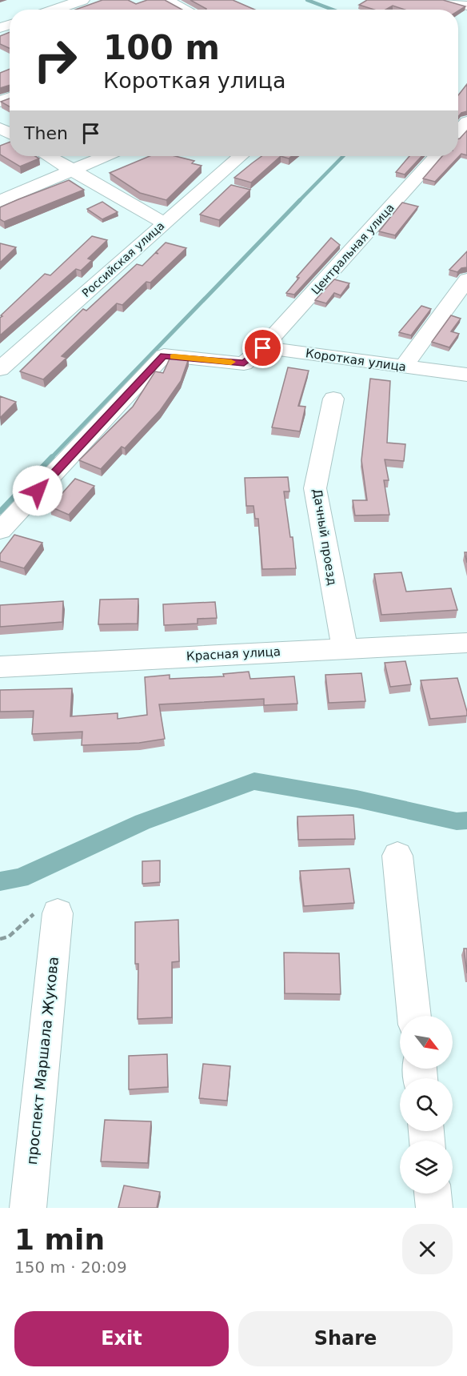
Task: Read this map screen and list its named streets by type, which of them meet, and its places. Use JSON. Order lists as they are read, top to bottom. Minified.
{"streets":{"street":["Центральная улица","Российская улица","Короткая улица","Дачный проезд","Красная улица","проспект Маршала Жукова"]},"crossings":[["Центральная улица","Короткая улица"],["Дачный проезд","Красная улица"]],"north":"bottom right","page":{"turn":["100 m","Короткая улица"],"then":"Then","heading":["1 min","150 m · 20:09"],"buttons":["Exit","Share"]}}
